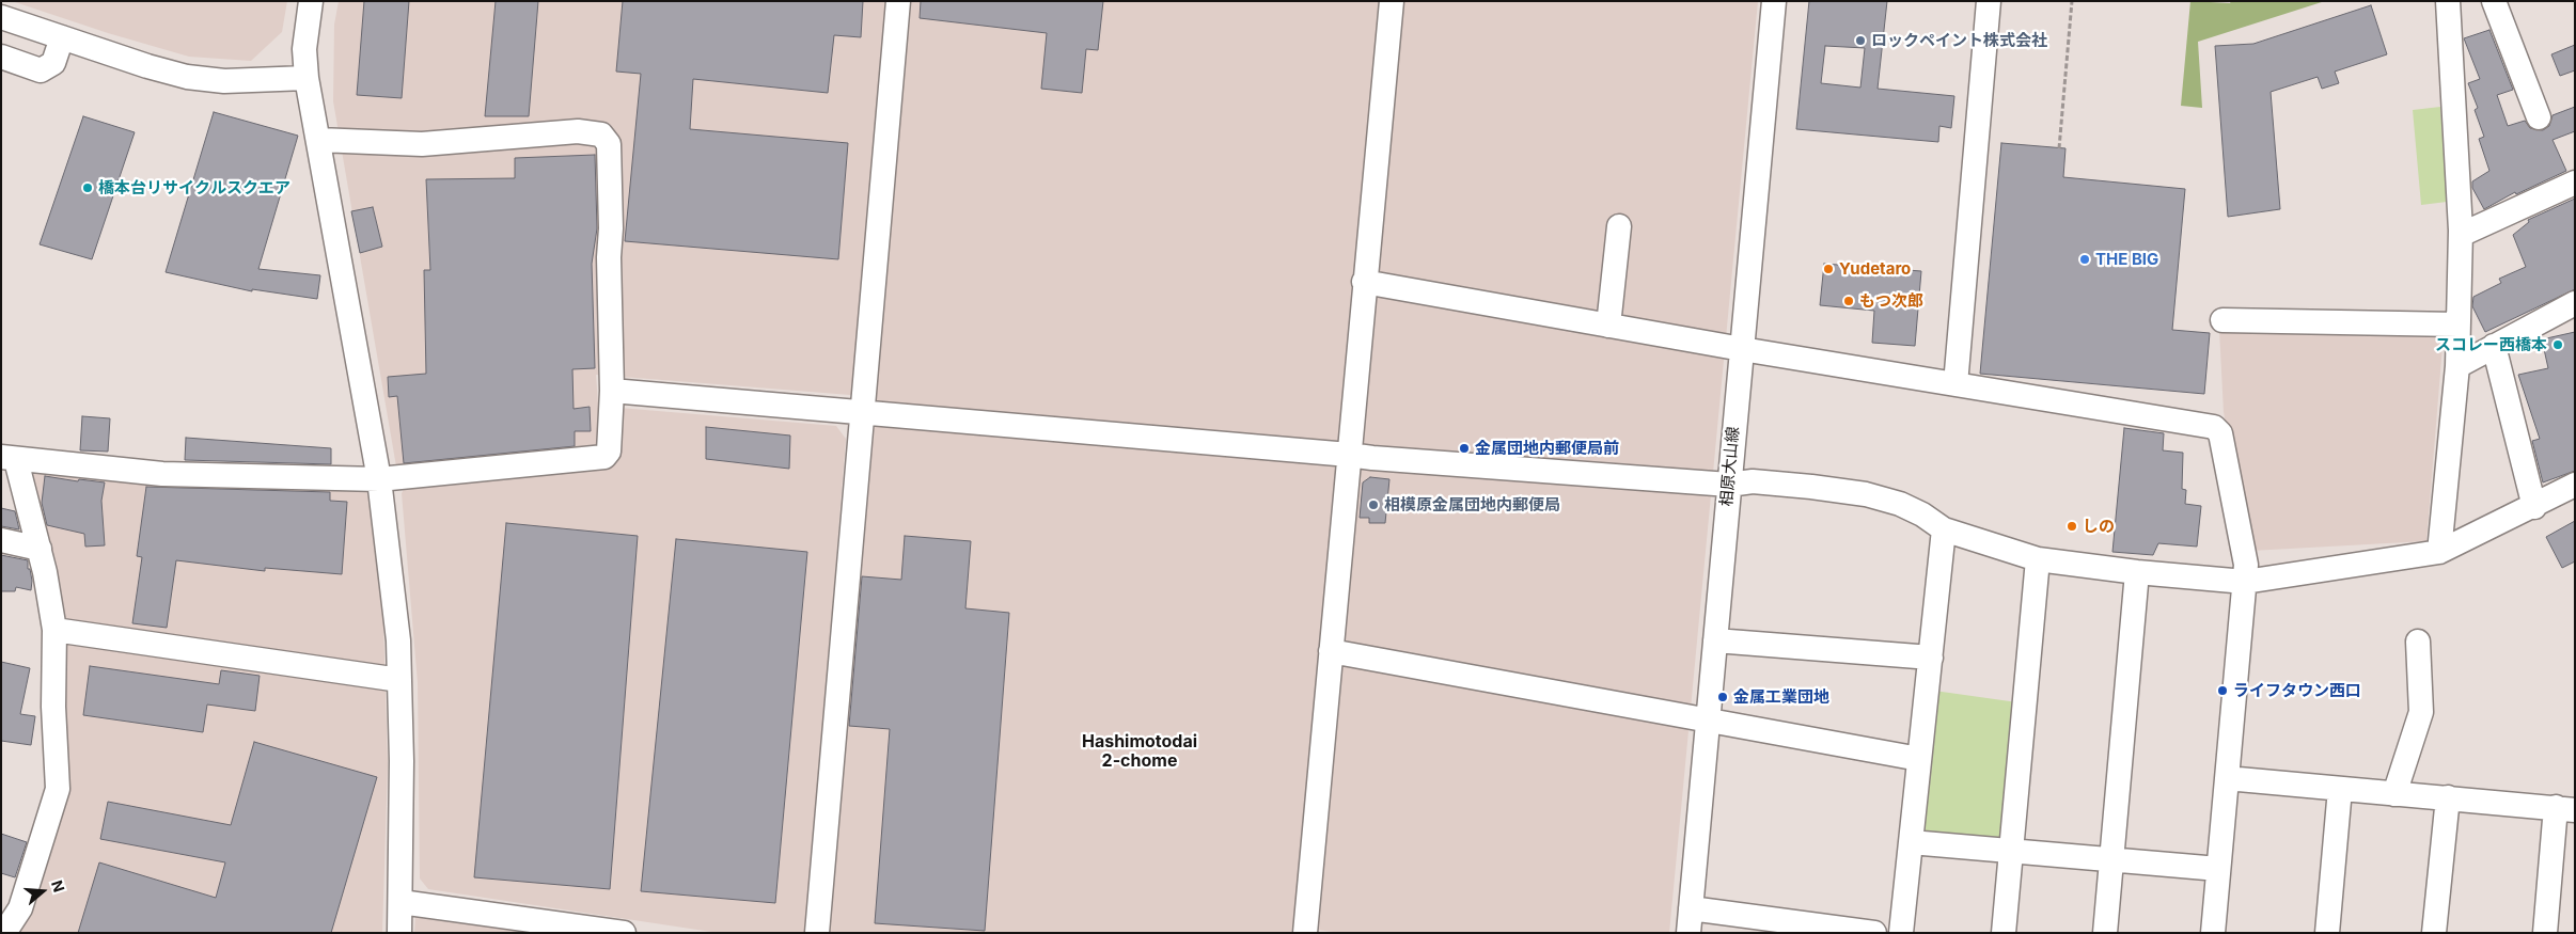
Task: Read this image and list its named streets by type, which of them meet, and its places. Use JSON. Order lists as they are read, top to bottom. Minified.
{"streets":{"street":["相原大山線"]},"districts":["Hashimotodai 2-chome"],"places":["ロックペイント株式会社","橋本台リサイクルスクエア","THE BIG","Yudetaro","もつ次郎","スコレー西橋本","金属団地内郵便局前","相模原金属団地内郵便局","しの","ライフタウン西口","金属工業団地"],"north":"right"}
